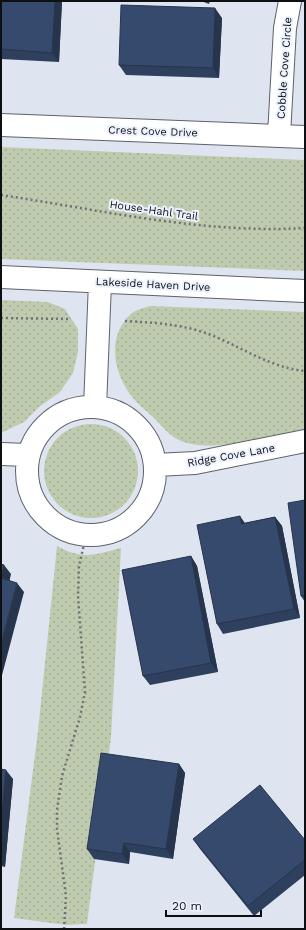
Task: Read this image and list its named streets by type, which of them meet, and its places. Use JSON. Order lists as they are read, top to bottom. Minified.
{"streets":{"street":["Cobble Cove Circle","Crest Cove Drive","Lakeside Haven Drive","Ridge Cove Lane"],"path":["House-Hahl Trail"]},"crossings":[["Cobble Cove Circle","Crest Cove Drive"]],"scale_bar":"20 m"}
